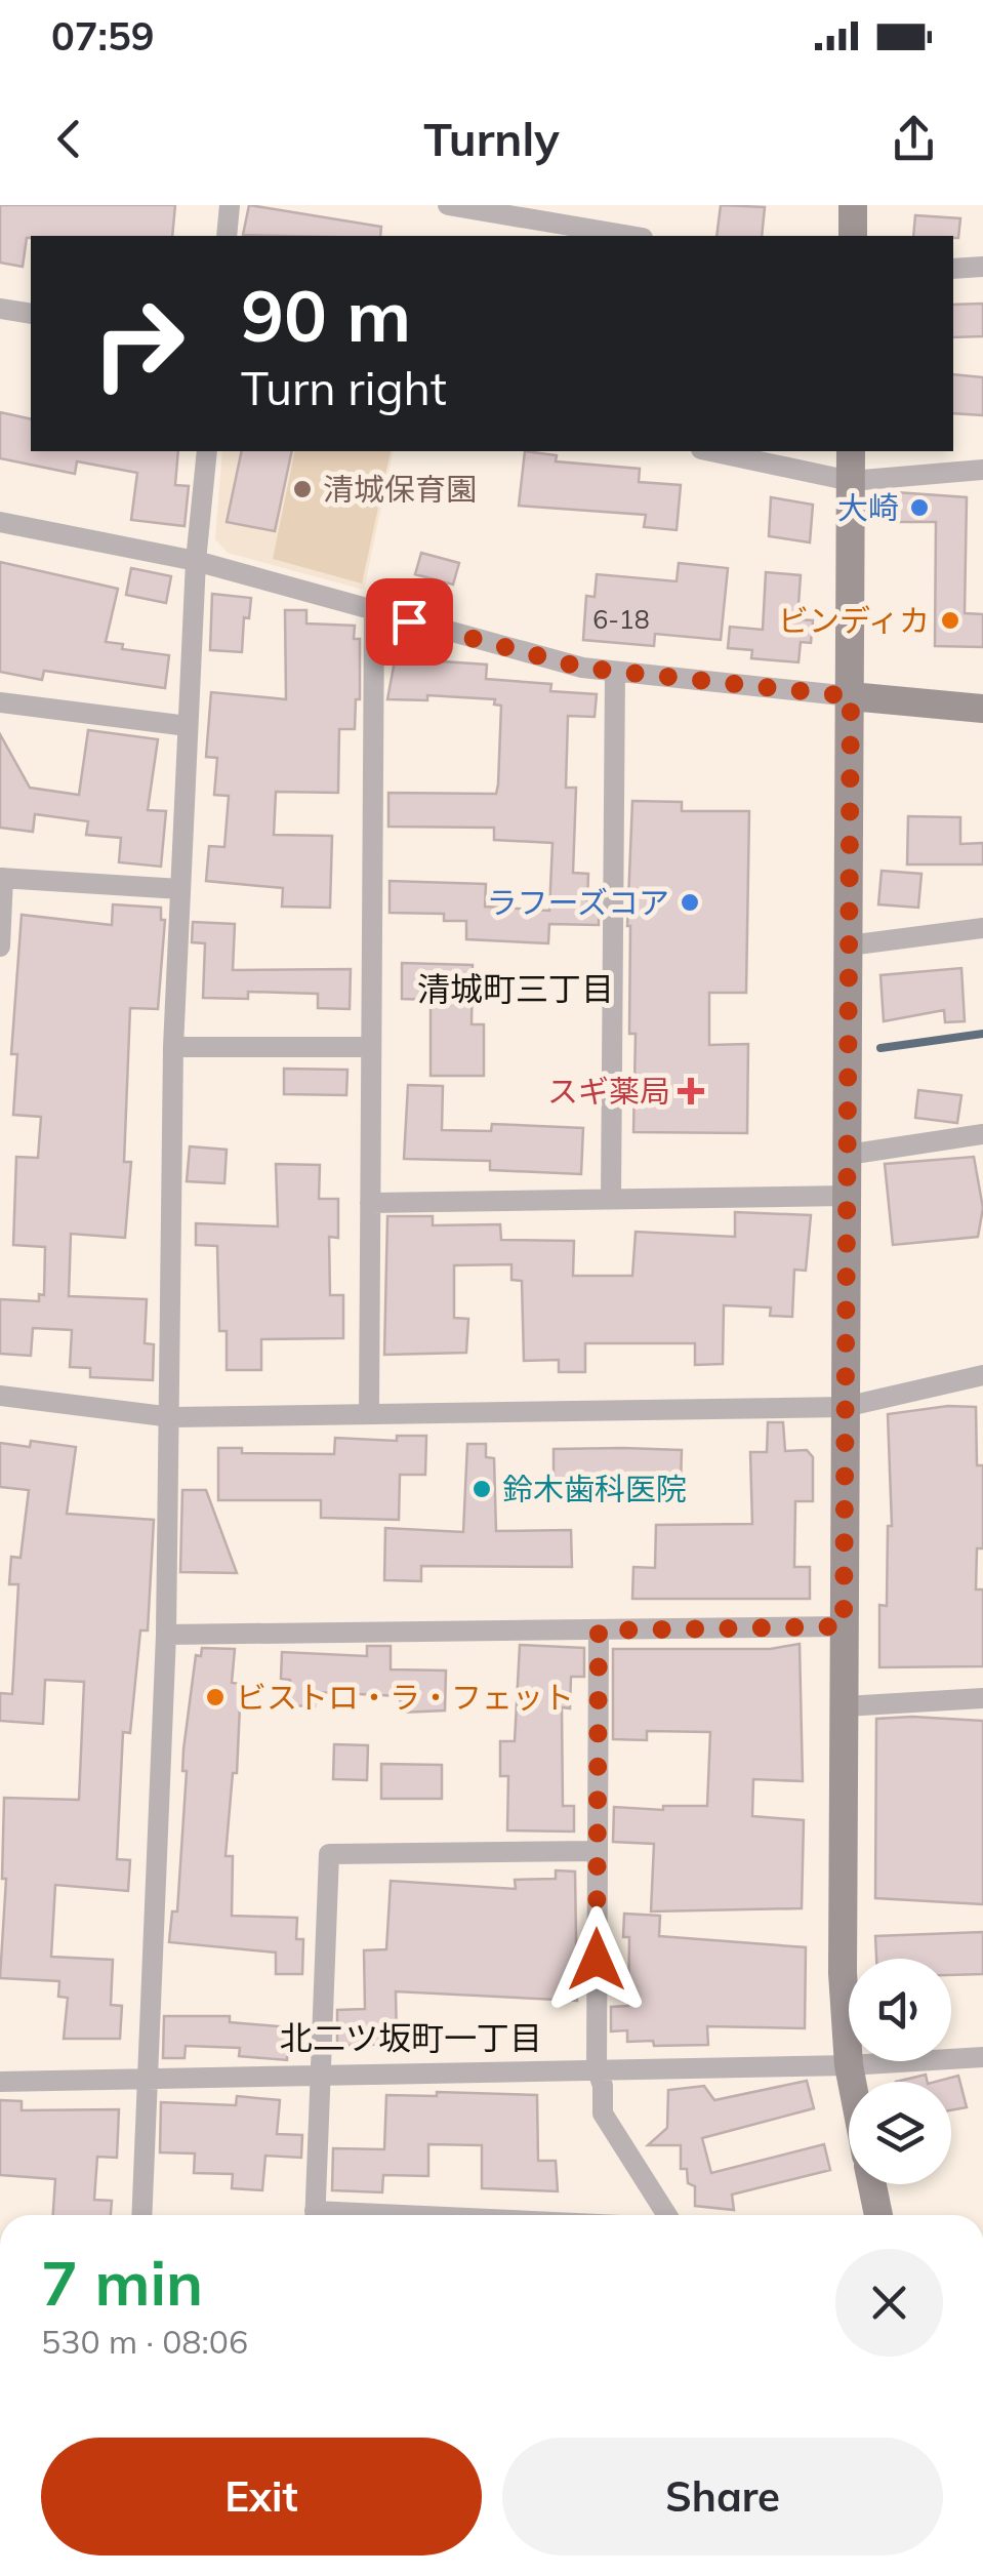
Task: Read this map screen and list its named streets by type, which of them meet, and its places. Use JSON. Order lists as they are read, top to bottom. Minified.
{"districts":["清城町三丁目","北二ツ坂町一丁目"],"places":{"other":["清城保育園","大崎","ビンディカ","ラフーズコア","鈴木歯科医院","ビストロ・ラ・フェット"],"health":["スギ薬局"]},"house_numbers":["6-18"],"page":{"status":"07:59","header":"Turnly","turn":["90 m","Turn right"],"heading":["7 min","530 m · 08:06"],"buttons":["Exit","Share"]}}
